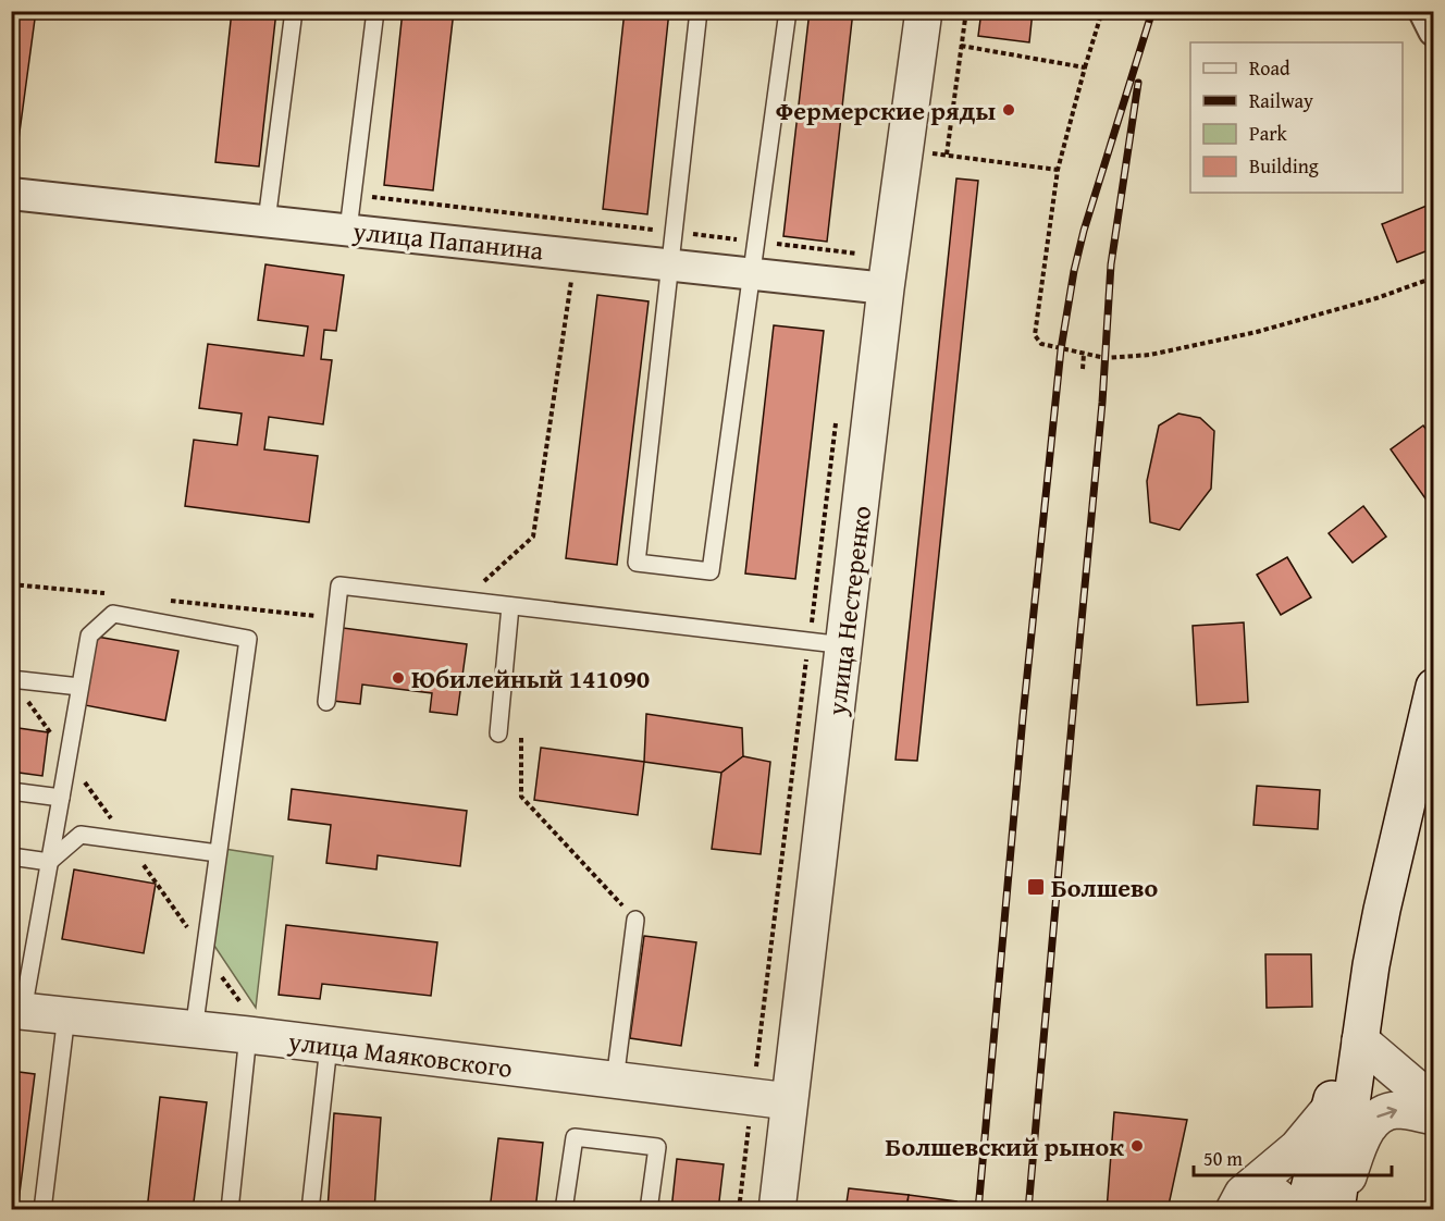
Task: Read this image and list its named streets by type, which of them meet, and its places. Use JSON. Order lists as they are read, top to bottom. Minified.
{"streets":{"street":["улица Папанина","улица Нестеренко","улица Маяковского"]},"crossings":[["улица Папанина","улица Нестеренко"],["улица Нестеренко","улица Маяковского"]],"places":{"other":["Фермерские ряды","Юбилейный 141090","Болшевский рынок"],"transit":["Болшево"]},"legend":["Road","Railway","Park","Building"],"scale_bar":"50 m"}
